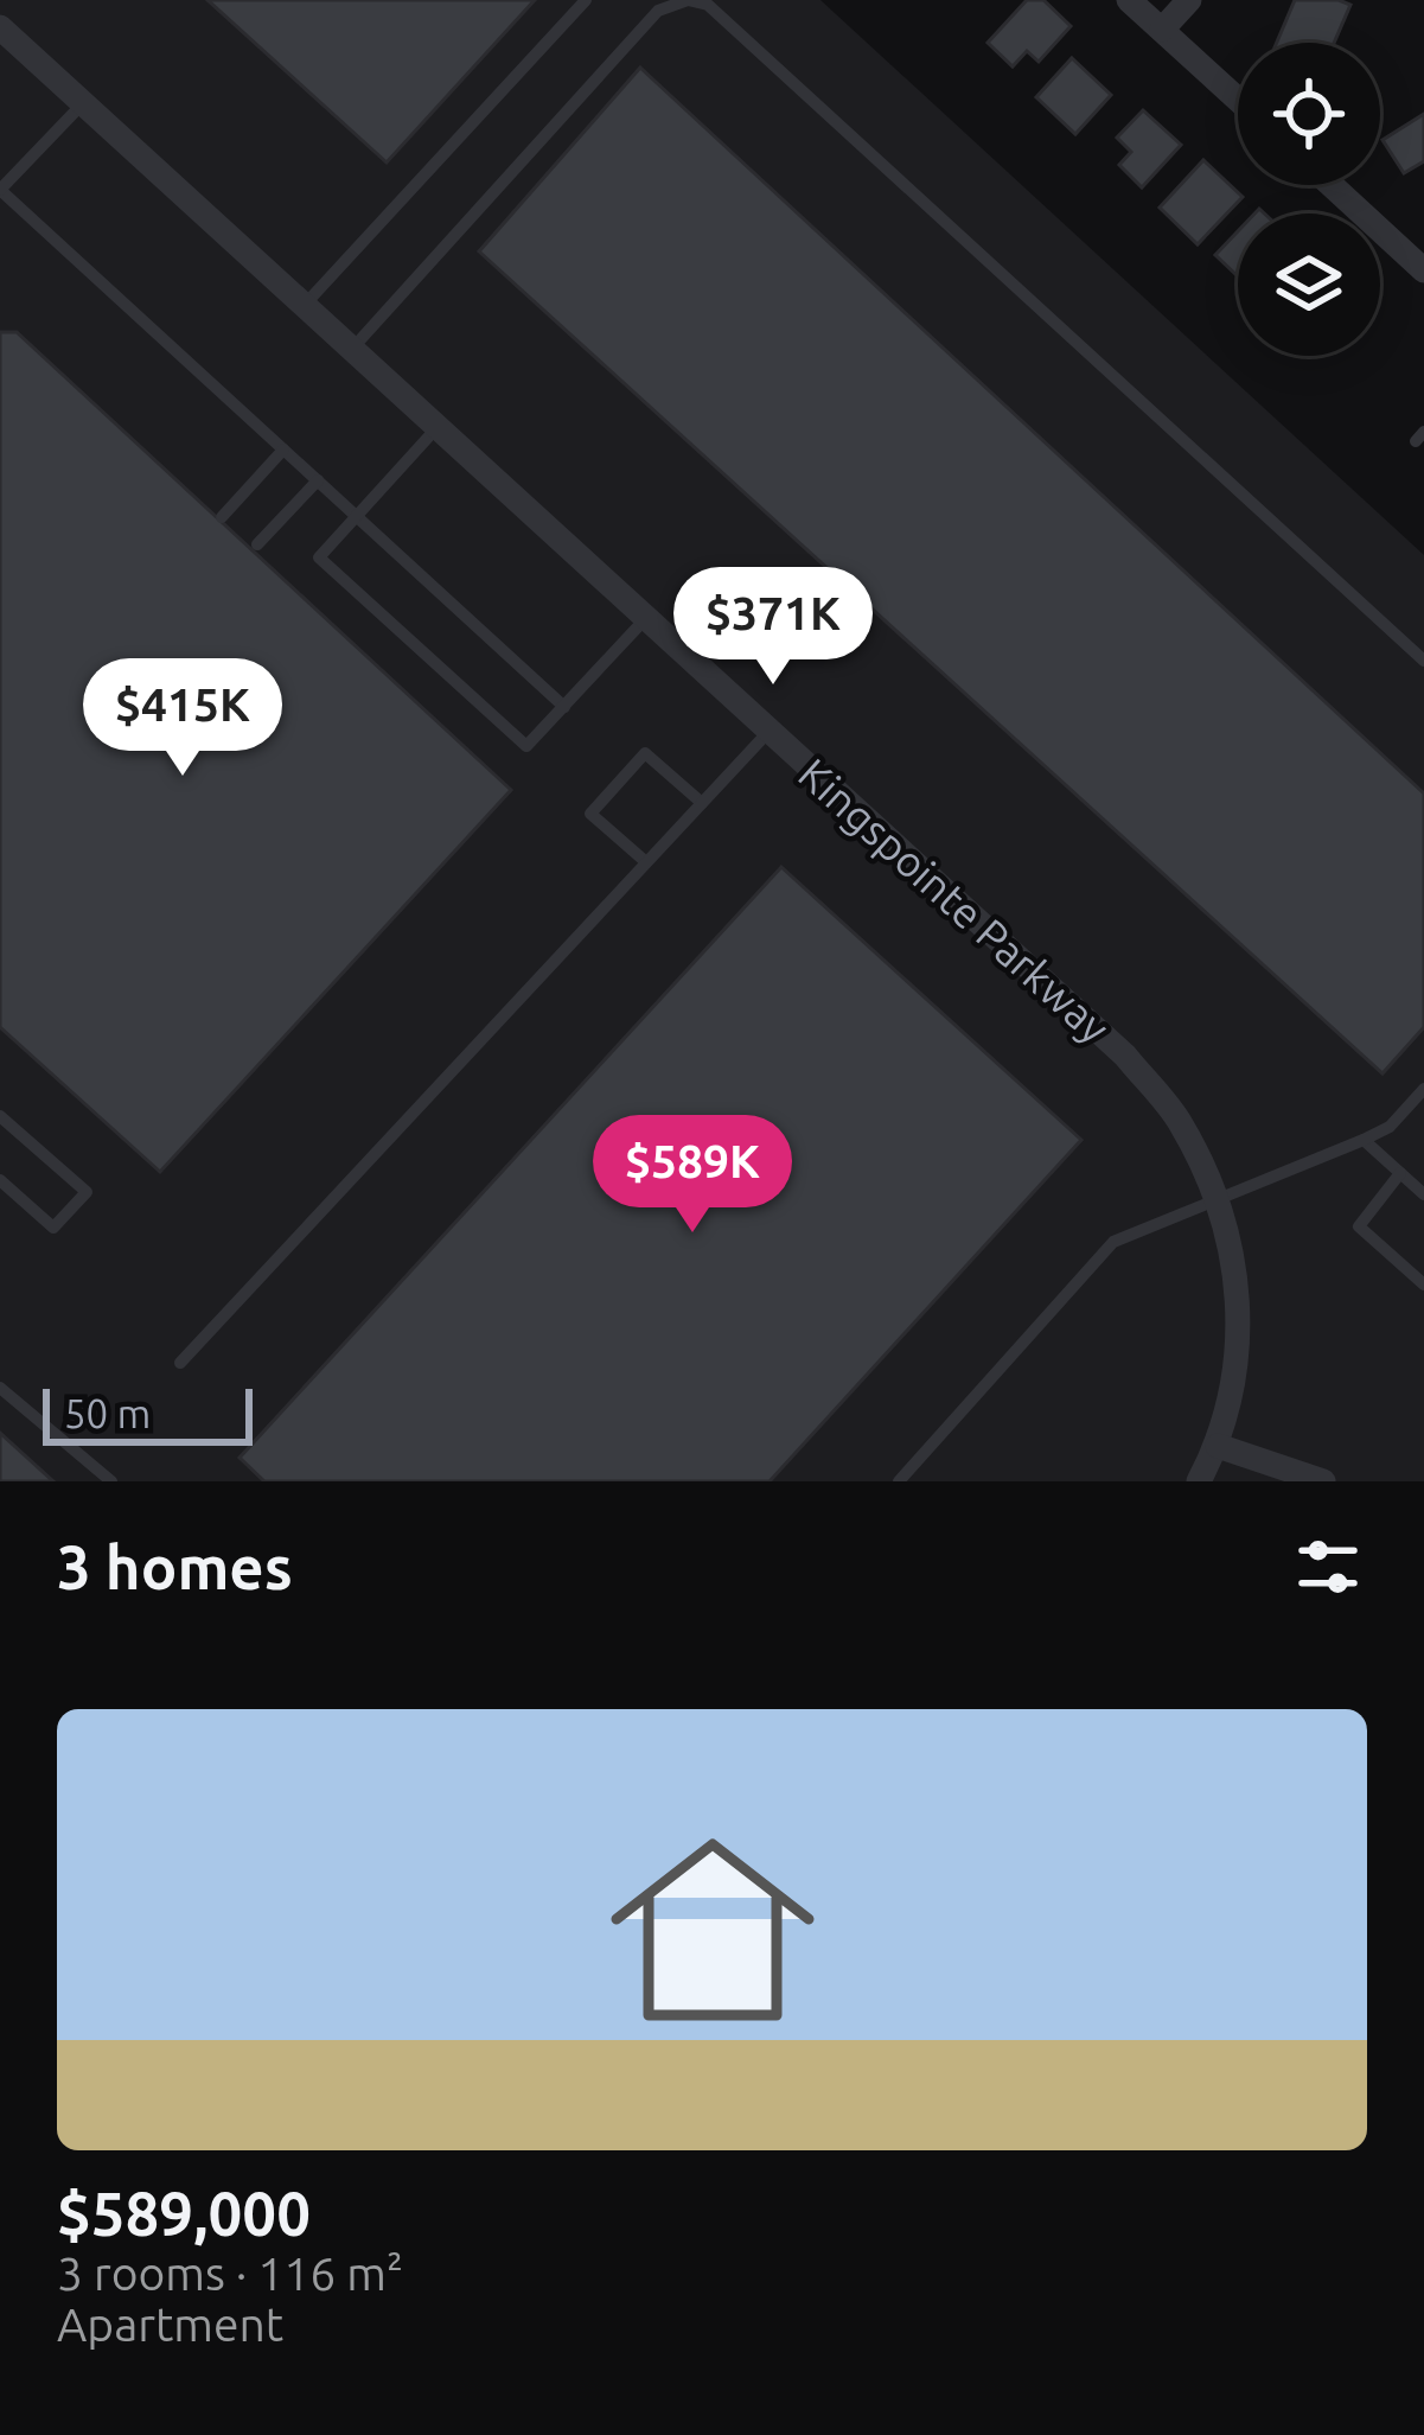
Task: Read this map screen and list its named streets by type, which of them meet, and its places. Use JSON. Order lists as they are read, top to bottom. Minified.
{"streets":{"street":["Kingspointe Parkway"]},"scale_bar":"50 m","page":{"price":["$371K","$415K","$589K"],"scale":"50 m","heading":"3 homes","list":[{"name":"$589,000","note":"3 rooms · 116 m² · Apartment"}]}}
